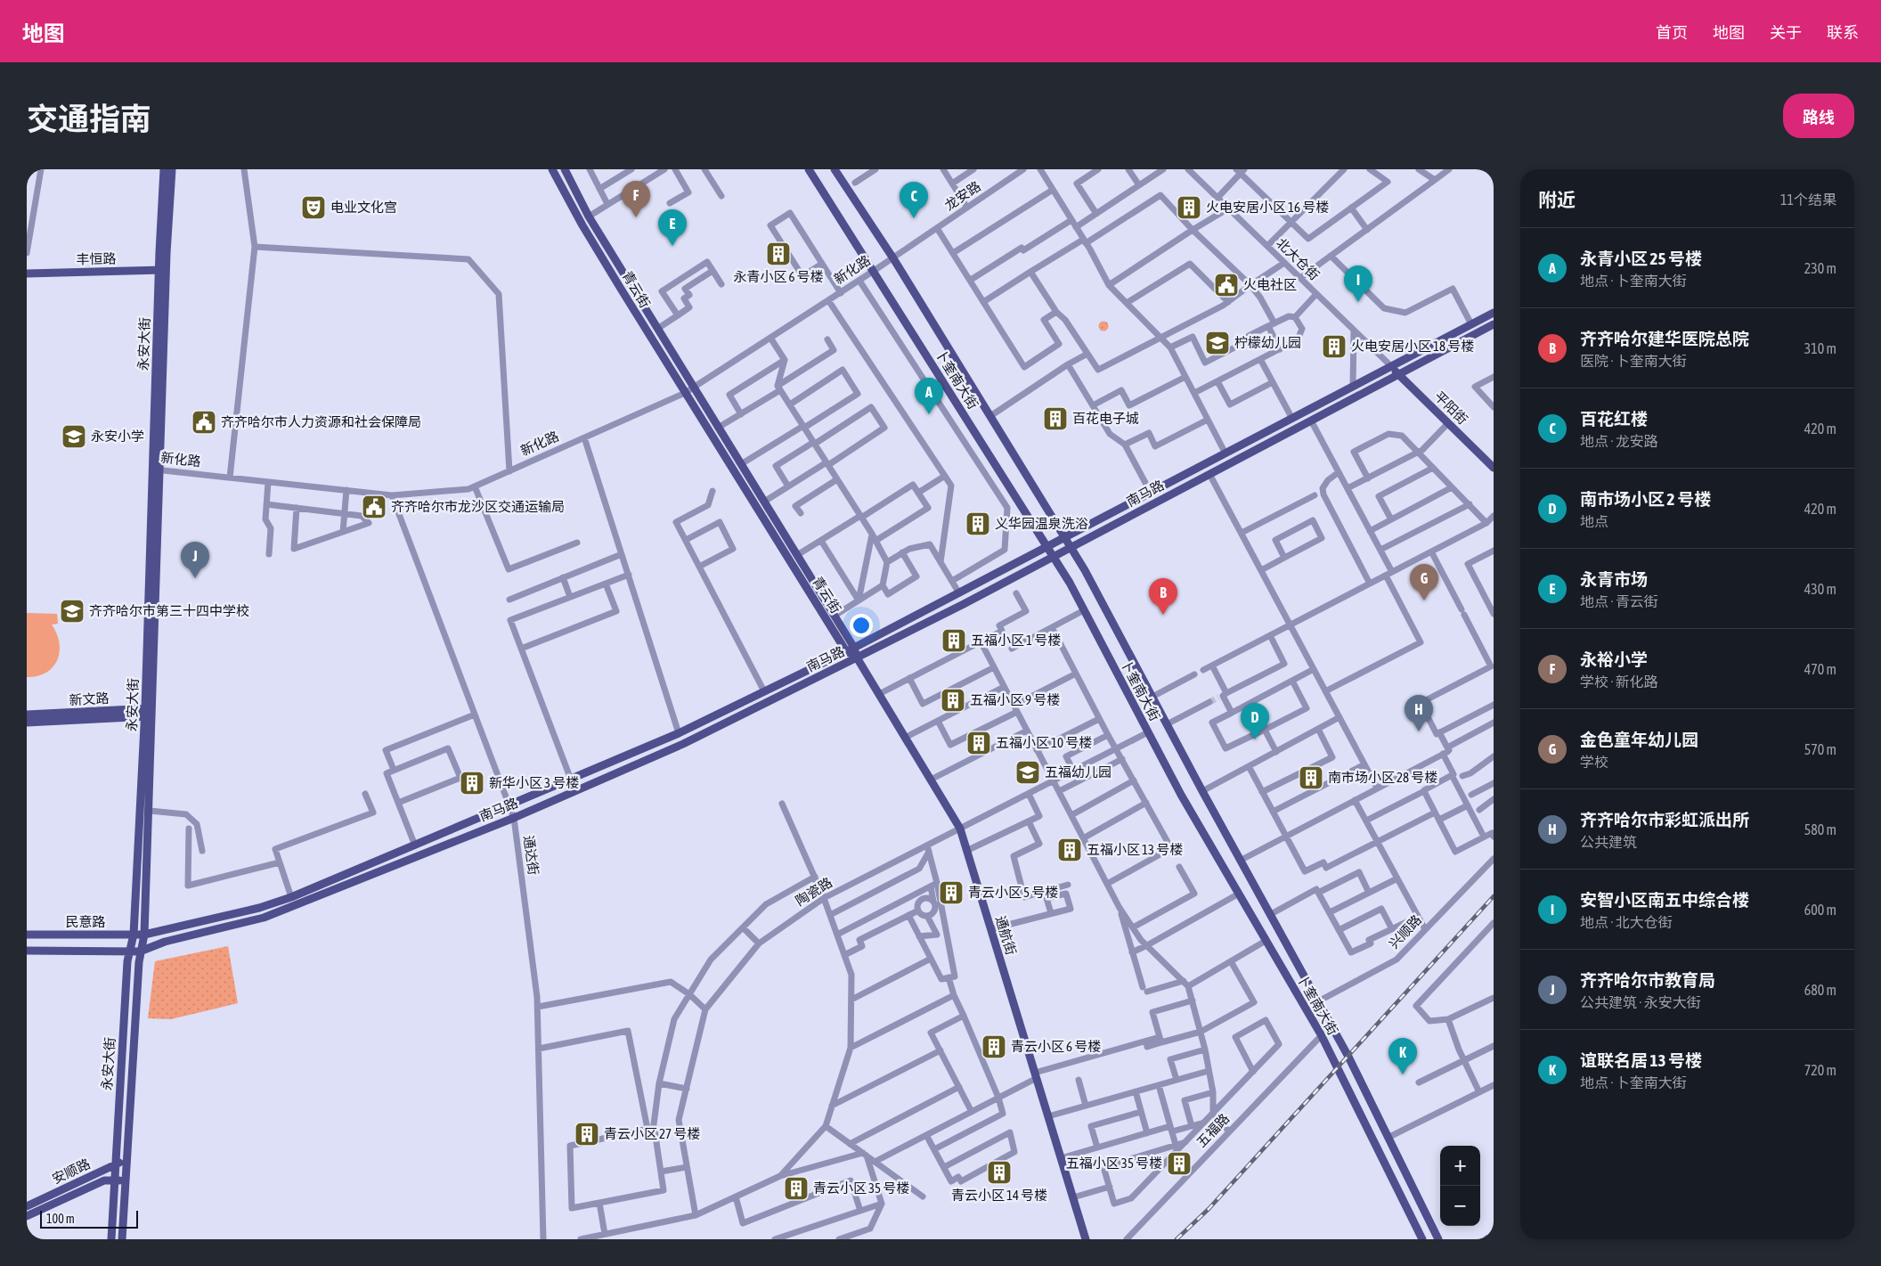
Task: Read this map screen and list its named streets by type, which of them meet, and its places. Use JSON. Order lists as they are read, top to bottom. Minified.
{"streets":{"main road":["丰恒路","青云街","永安大街","卜奎南大街","平阳街","南马路","新文路","民意路","通航街","安顺路"],"street":["龙安路","北大仓街","新化路","通达街","陶瓷路","兴顺路","五福路"]},"crossings":[["龙安路","新化路"],["龙安路","卜奎南大街"],["丰恒路","永安大街"],["北大仓街","平阳街"],["北大仓街","南马路"],["新化路","青云街"],["新化路","永安大街"],["新化路","卜奎南大街"],["新化路","通达街"],["青云街","南马路"],["青云街","通航街"],["永安大街","南马路"],["永安大街","新文路"],["永安大街","民意路"],["永安大街","安顺路"],["卜奎南大街","南马路"],["卜奎南大街","陶瓷路"],["卜奎南大街","兴顺路"],["平阳街","南马路"],["南马路","通达街"],["南马路","民意路"],["南马路","通航街"],["陶瓷路","通航街"]],"places":{"theatre":["电业文化宫"],"building":["火电安居小区 16 号楼","永青小区 6 号楼","火电安居小区 18 号楼","百花电子城","义华园温泉洗浴","五福小区 1 号楼","五福小区 9 号楼","五福小区 10 号楼","南市场小区 28 号楼","新华小区 3 号楼","五福小区 13 号楼","青云小区 5 号楼","青云小区 6 号楼","青云小区 27 号楼","五福小区 35 号楼","青云小区 14 号楼","青云小区 35 号楼"],"public building":["火电社区","齐齐哈尔市人力资源和社会保障局","齐齐哈尔市龙沙区交通运输局"],"school or university":["柠檬幼儿园","永安小学","齐齐哈尔市第三十四中学校","五福幼儿园"]},"scale_bar":"100 m","page":{"header":"地图","nav":["首页","地图","关于","联系"],"title":"交通指南","buttons":"路线","heading":["附近","11个结果"],"pins":["F","C","E","I","A","J","G","B","H","D","K"],"list":[{"mark":"A","name":"永青小区 25 号楼","note":"地点 · 卜奎南大街","value":"230 m"},{"mark":"B","name":"齐齐哈尔建华医院总院","note":"医院 · 卜奎南大街","value":"310 m"},{"mark":"C","name":"百花红楼","note":"地点 · 龙安路","value":"420 m"},{"mark":"D","name":"南市场小区 2 号楼","note":"地点","value":"420 m"},{"mark":"E","name":"永青市场","note":"地点 · 青云街","value":"430 m"},{"mark":"F","name":"永裕小学","note":"学校 · 新化路","value":"470 m"},{"mark":"G","name":"金色童年幼儿园","note":"学校","value":"570 m"},{"mark":"H","name":"齐齐哈尔市彩虹派出所","note":"公共建筑","value":"580 m"},{"mark":"I","name":"安智小区南五中综合楼","note":"地点 · 北大仓街","value":"600 m"},{"mark":"J","name":"齐齐哈尔市教育局","note":"公共建筑 · 永安大街","value":"680 m"},{"mark":"K","name":"谊联名居 13 号楼","note":"地点 · 卜奎南大街","value":"720 m"}],"map_buttons":["+","−"],"scale":"100 m"}}
